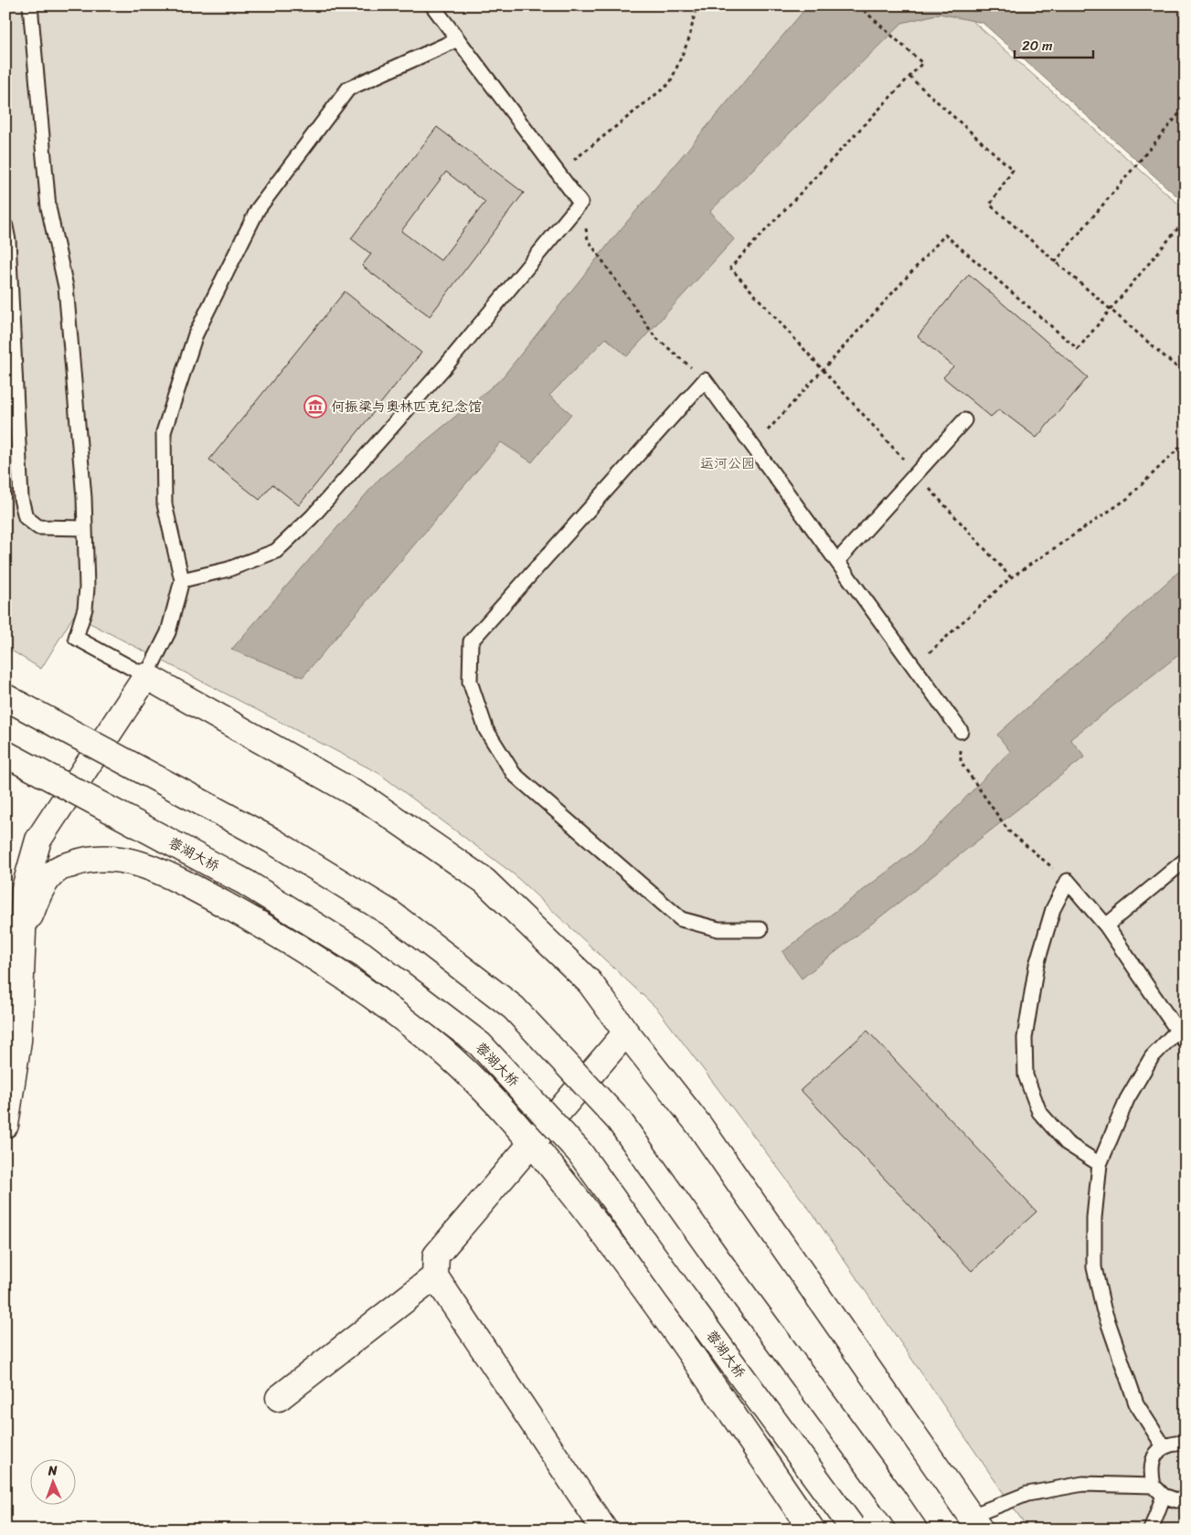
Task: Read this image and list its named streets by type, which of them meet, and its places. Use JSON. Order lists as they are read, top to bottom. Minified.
{"streets":{"street":["蓉湖大桥"]},"parks":["运河公园"],"places":{"museum":["何振梁与奥林匹克纪念馆"]},"scale_bar":"20 m","north":"top"}
